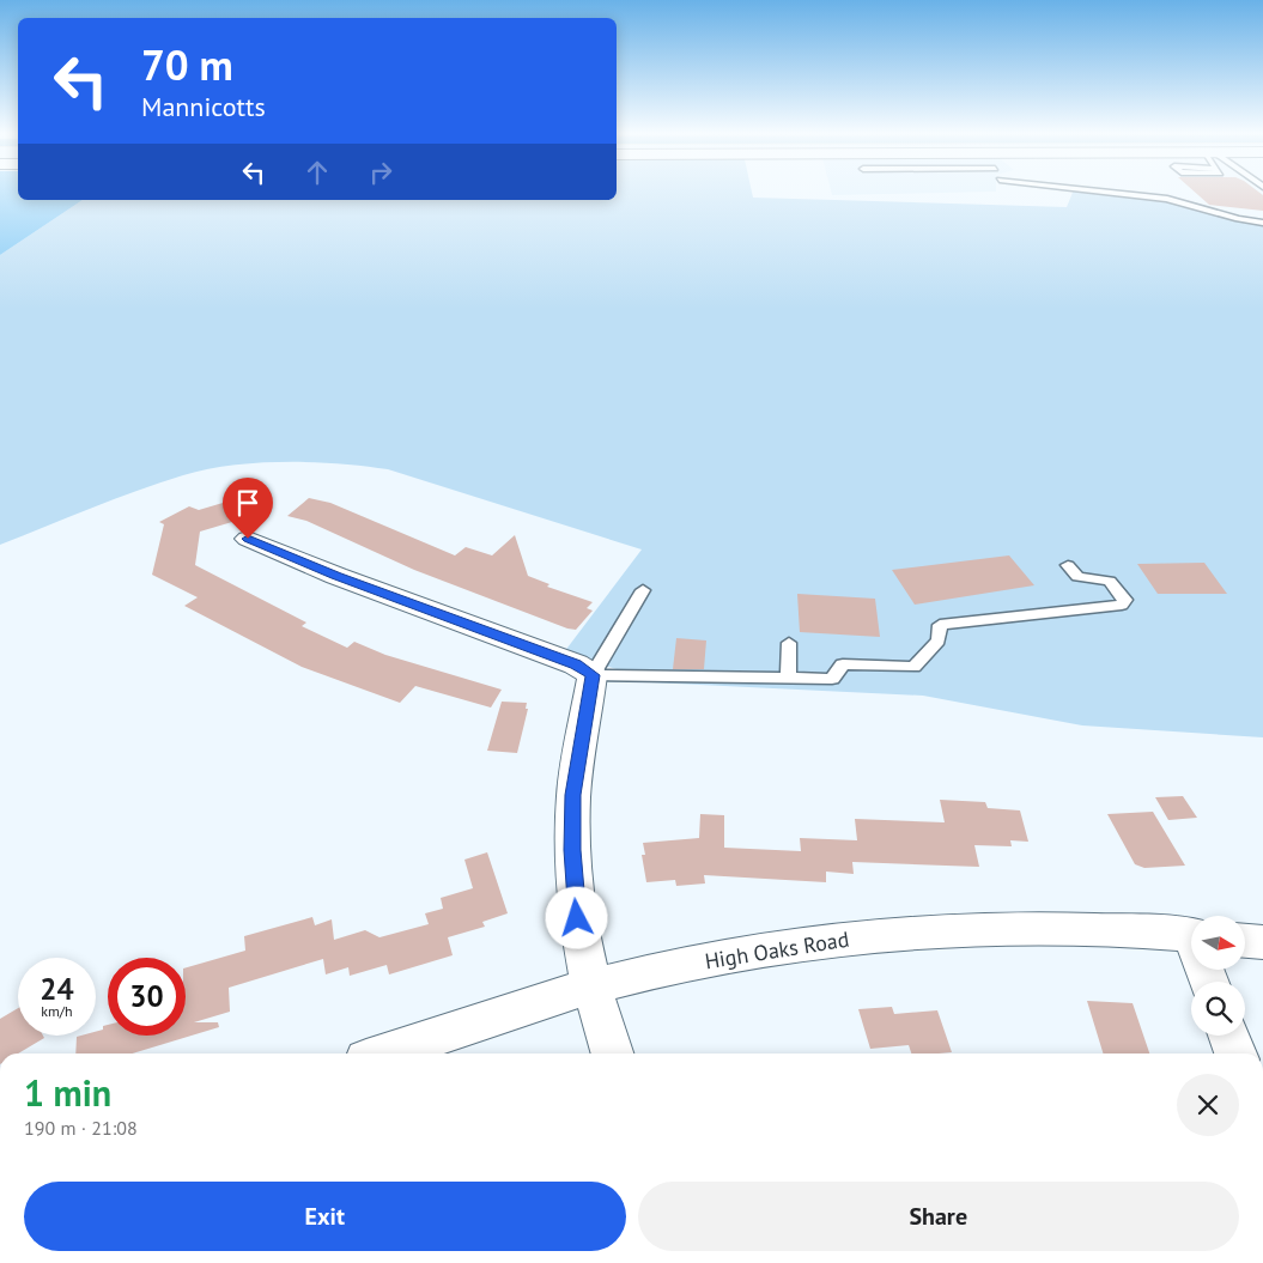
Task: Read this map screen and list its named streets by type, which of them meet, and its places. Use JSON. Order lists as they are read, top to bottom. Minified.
{"streets":{"street":["High Oaks Road"]},"north":"right","page":{"turn":["70 m","Mannicotts"],"speed":"24 km/h","limit":"30","heading":["1 min","190 m · 21:08"],"buttons":["Exit","Share"]}}
